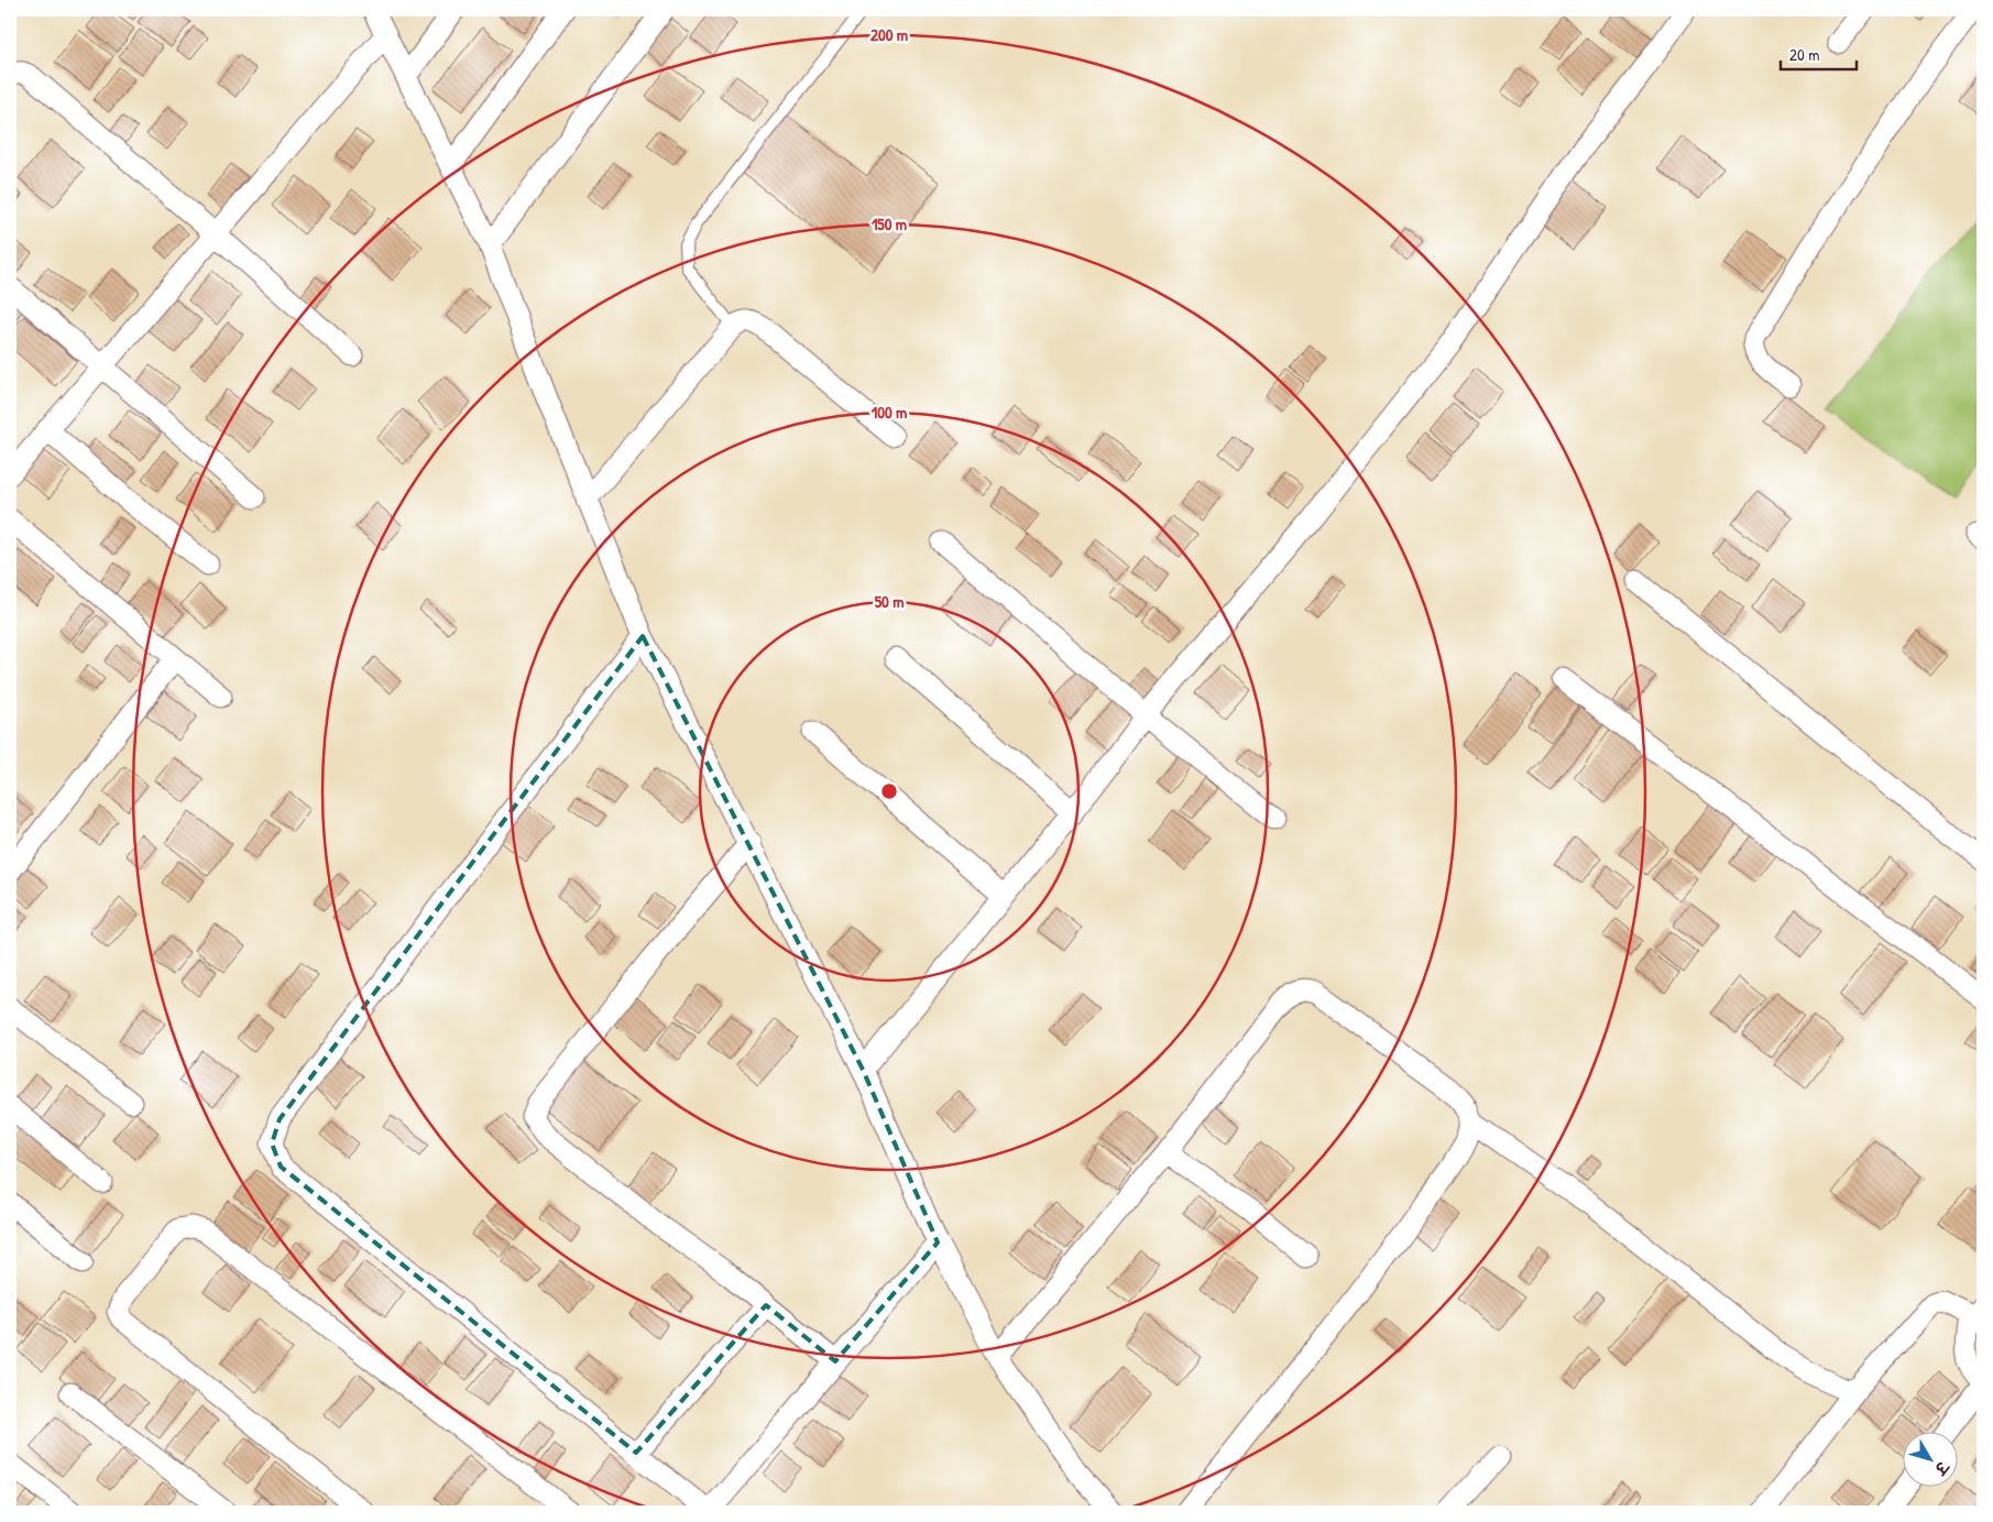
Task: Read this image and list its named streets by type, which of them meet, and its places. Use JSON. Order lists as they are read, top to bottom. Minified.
{"scale_bar":"20 m","north":"bottom right","rings":["200 m","150 m","100 m","50 m"]}
